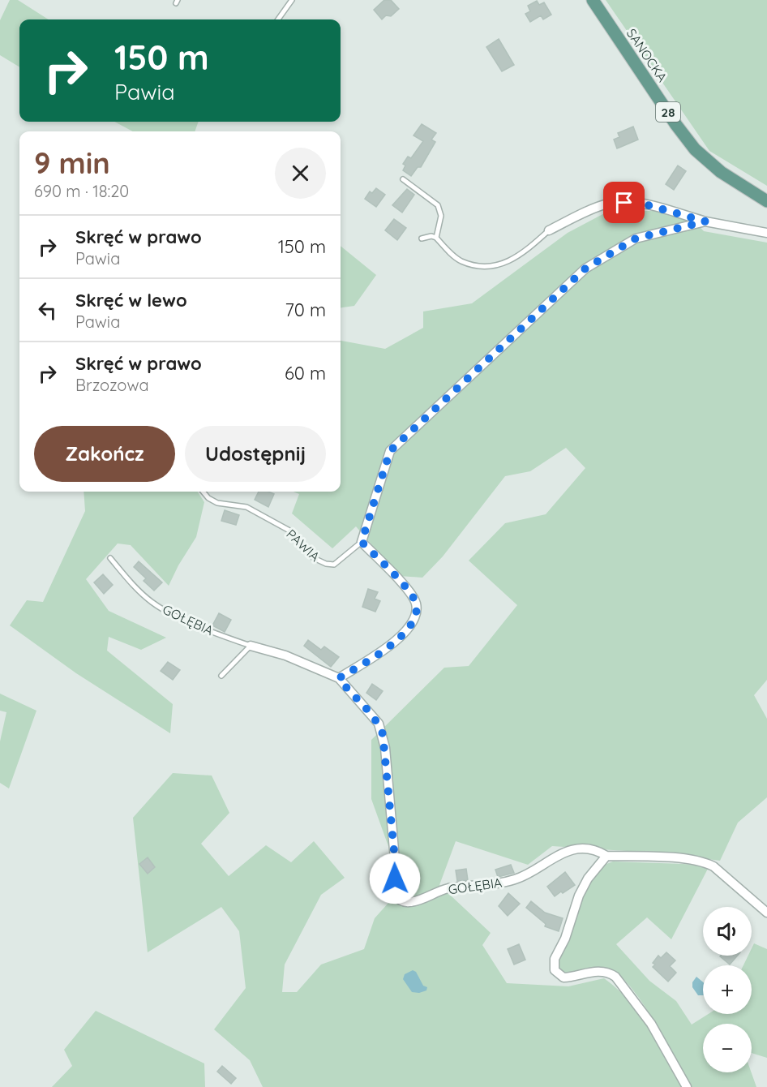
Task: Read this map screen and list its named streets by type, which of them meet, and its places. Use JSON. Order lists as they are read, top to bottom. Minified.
{"streets":{"main road":["SANOCKA","28"],"street":["GOŁĘBIA"],"lane":["PAWIA"]},"page":{"turn":["150 m","Pawia"],"heading":["9 min","690 m · 18:20"],"list":[{"name":"Skręć w prawo","note":"Pawia","value":"150 m"},{"name":"Skręć w lewo","note":"Pawia","value":"70 m"},{"name":"Skręć w prawo","note":"Brzozowa","value":"60 m"}],"buttons":["Zakończ","Udostępnij"],"map_buttons":["+","−"]}}
